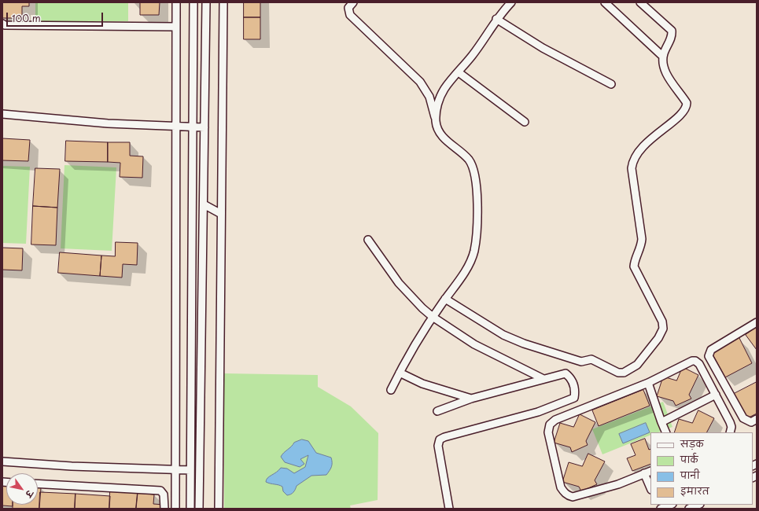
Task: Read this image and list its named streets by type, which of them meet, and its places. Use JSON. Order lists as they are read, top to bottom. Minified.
{"legend":["सड़क","पार्क","पानी","इमारत"],"scale_bar":"100 m","north":"bottom right"}
